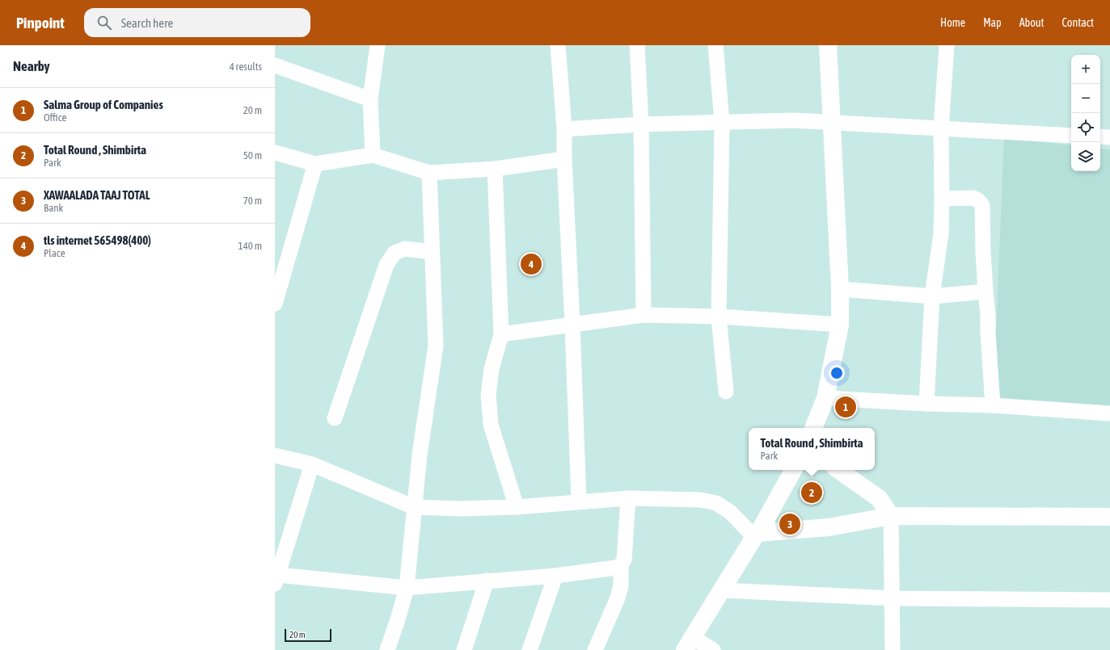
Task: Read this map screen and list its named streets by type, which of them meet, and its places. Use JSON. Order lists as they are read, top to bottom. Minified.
{"scale_bar":"20 m","page":{"header":"Pinpoint","search":"Search here","nav":["Home","Map","About","Contact"],"heading":["Nearby","4 results"],"map_buttons":["+","−"],"list":[{"mark":"1","name":"Salma Group of Companies","note":"Office","value":"20 m"},{"mark":"2","name":"Total Round , Shimbirta","note":"Park","value":"50 m"},{"mark":"3","name":"XAWAALADA TAAJ TOTAL","note":"Bank","value":"70 m"},{"mark":"4","name":"tls internet 565498(400)","note":"Place","value":"140 m"}],"pins":["4","1","2","3"],"popup":["Total Round , Shimbirta","Park"],"scale":"20 m"}}
